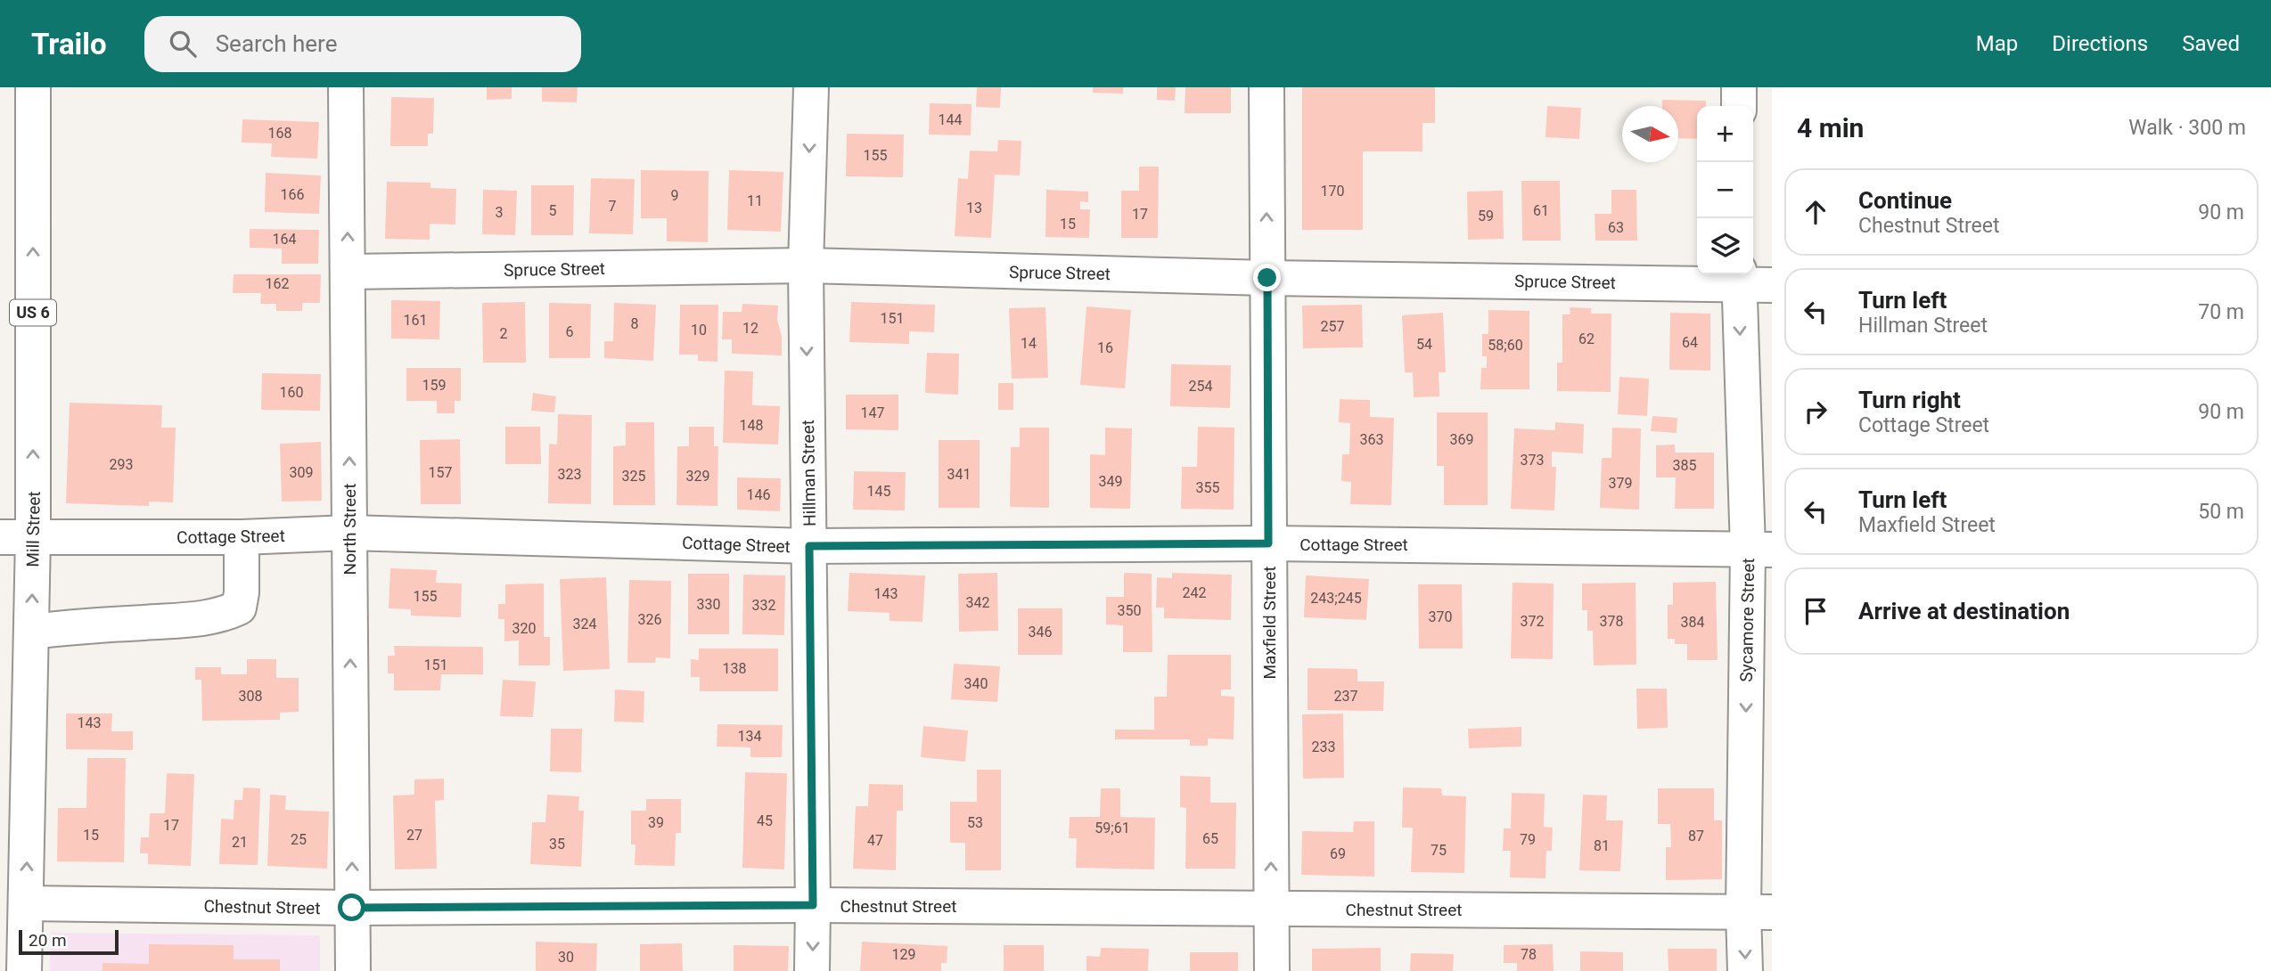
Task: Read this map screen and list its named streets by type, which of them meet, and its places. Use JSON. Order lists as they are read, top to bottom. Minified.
{"streets":{"street":["Spruce Street","US 6","Hillman Street","Mill Street","North Street","Cottage Street","Sycamore Street","Maxfield Street","Chestnut Street"]},"crossings":[["Spruce Street","Hillman Street"],["Spruce Street","North Street"],["Spruce Street","Sycamore Street"],["Spruce Street","Maxfield Street"],["Hillman Street","Cottage Street"],["Hillman Street","Chestnut Street"],["Mill Street","Cottage Street"],["Mill Street","Chestnut Street"],["North Street","Cottage Street"],["North Street","Chestnut Street"],["Cottage Street","Sycamore Street"],["Cottage Street","Maxfield Street"],["Sycamore Street","Chestnut Street"],["Maxfield Street","Chestnut Street"]],"one_way":["Hillman Street","Mill Street","North Street","Sycamore Street","Maxfield Street"],"house_numbers":["144","168","155","170","166","9","11","7","13","5","61","3","17","59","15","63","164","162","151","161","8","257","12","10","6","2","62","64","14","54","58;60","16","159","254","160","147","148","363","369","373","293","385","309","157","323","341","325","329","349","379","355","145","146","242","143","155","243;245","342","330","332","350","370","326","372","378","384","324","320","346","151","138","340","308","237","143","134","233","45","39","53","17","59;61","15","27","87","65","25","79","47","21","35","81","75","69","129","78","30"],"scale_bar":"20 m","north":"right","page":{"header":"Trailo","search":"Search here","nav":["Map","Directions","Saved"],"heading":["4 min","Walk · 300 m"],"map_buttons":["+","−"],"list":[["Continue","Chestnut Street","90 m"],["Turn left","Hillman Street","70 m"],["Turn right","Cottage Street","90 m"],["Turn left","Maxfield Street","50 m"],"Arrive at destination"],"scale":"20 m"}}
